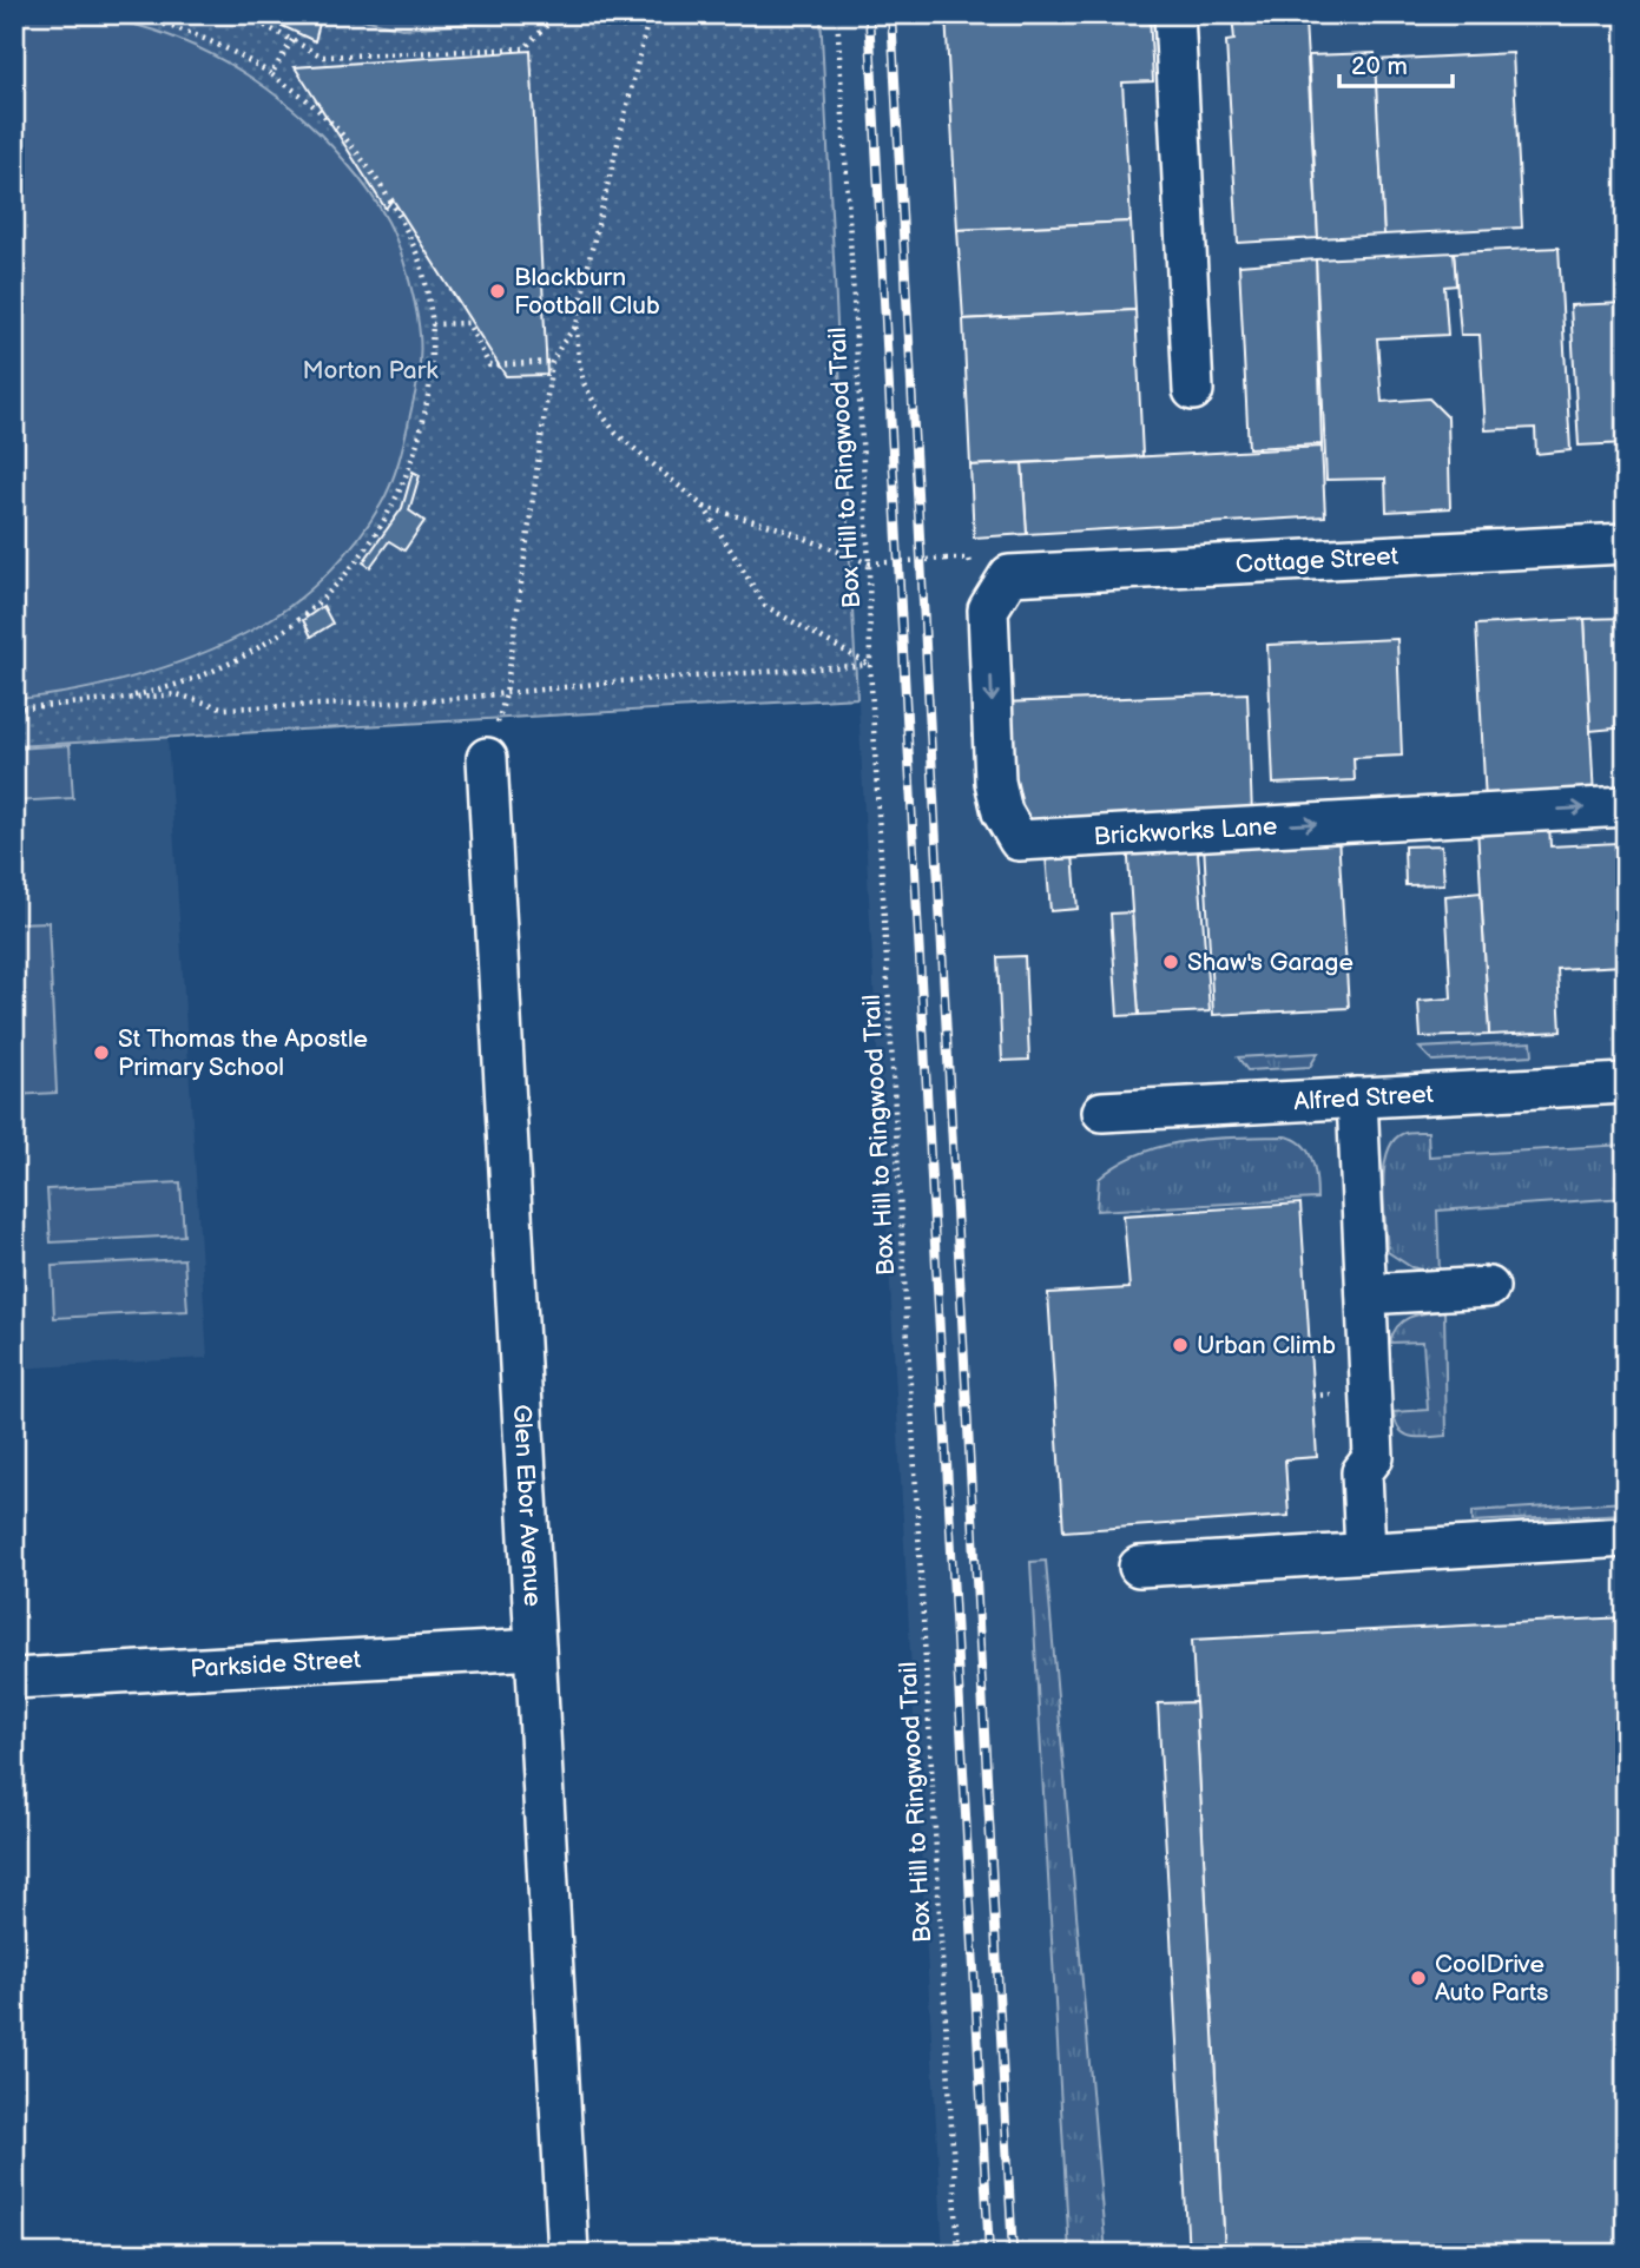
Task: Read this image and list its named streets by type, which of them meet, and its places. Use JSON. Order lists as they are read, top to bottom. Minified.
{"streets":{"street":["Cottage Street","Brickworks Lane","Alfred Street","Glen Ebor Avenue","Parkside Street"],"path":["Box Hill to Ringwood Trail"]},"crossings":[["Cottage Street","Brickworks Lane"],["Glen Ebor Avenue","Parkside Street"]],"parks":["Morton Park"],"places":["Blackburn Football Club","Shaw's Garage","St Thomas the Apostle Primary School","Urban Climb","CoolDrive Auto Parts"],"scale_bar":"20 m"}
